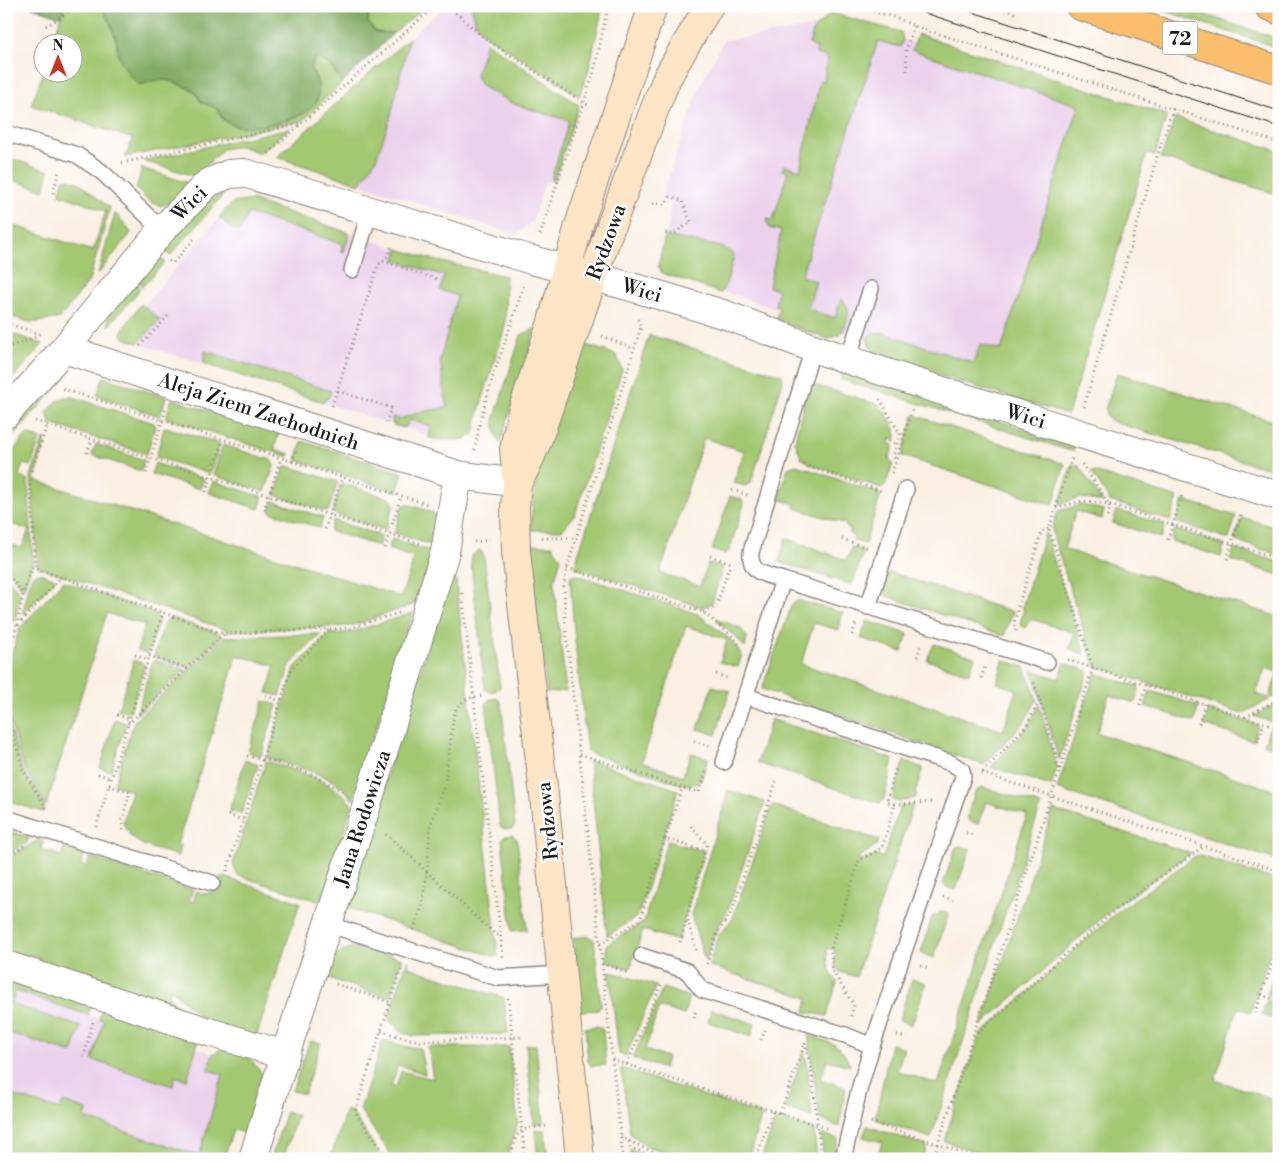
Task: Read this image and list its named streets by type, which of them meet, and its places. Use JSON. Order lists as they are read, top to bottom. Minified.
{"streets":{"main road":["72"],"street":["Wici","Rydzowa","Aleja Ziem Zachodnich","Jana Rodowicza"]},"crossings":[["Wici","Rydzowa"],["Wici","Aleja Ziem Zachodnich"],["Rydzowa","Aleja Ziem Zachodnich"],["Aleja Ziem Zachodnich","Jana Rodowicza"]],"north":"top"}
